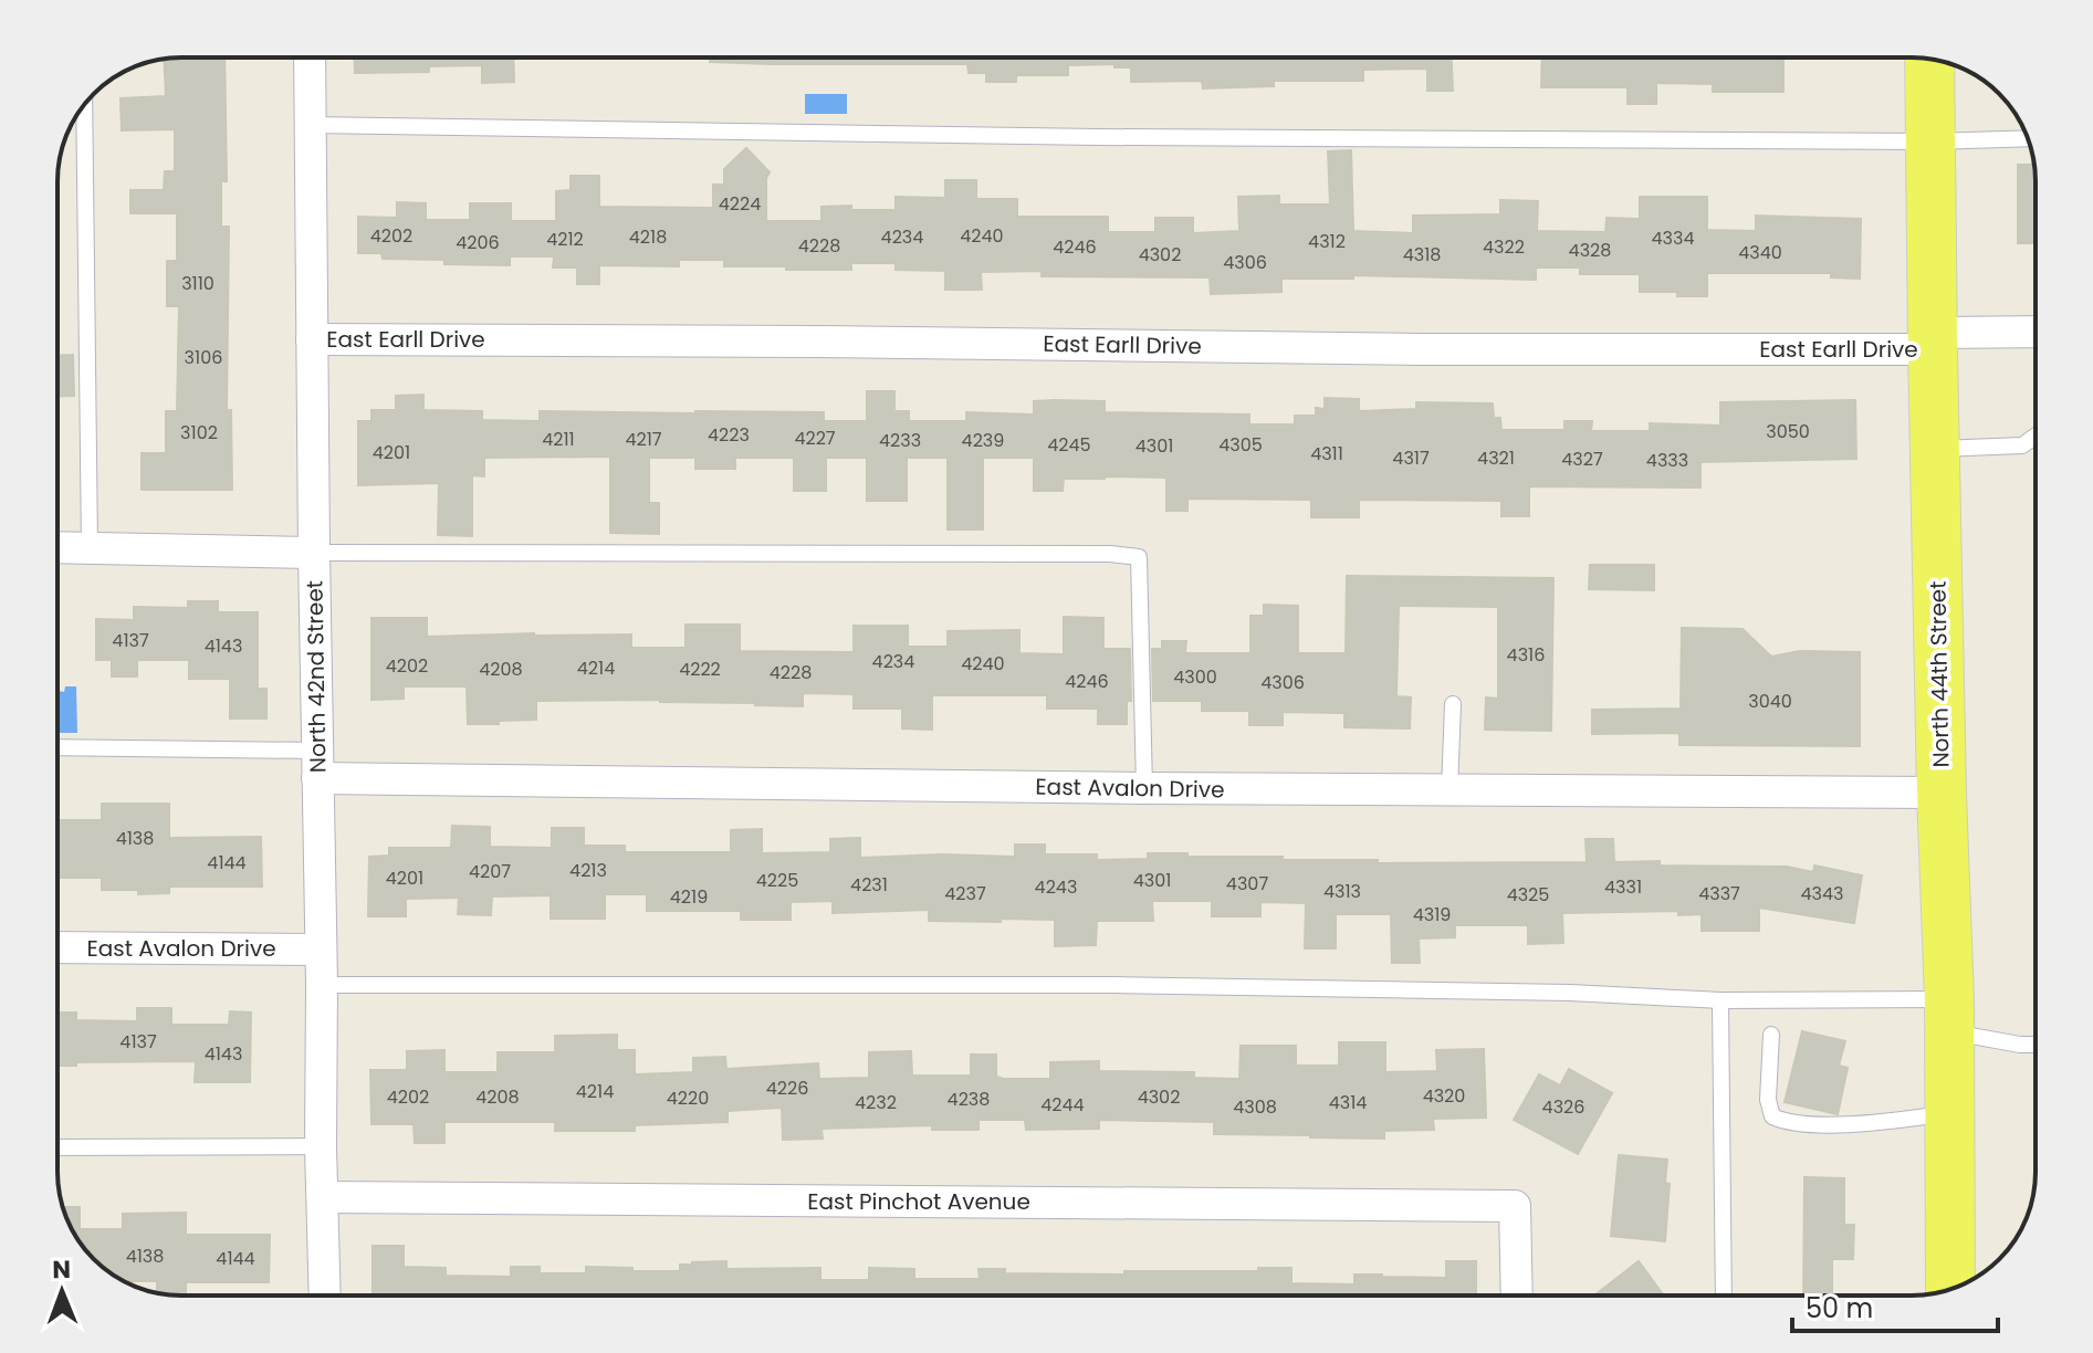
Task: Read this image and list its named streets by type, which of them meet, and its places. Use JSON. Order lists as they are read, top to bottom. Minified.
{"streets":{"main road":["North 44th Street"],"street":["East Earll Drive","North 42nd Street","East Avalon Drive","East Pinchot Avenue"]},"crossings":[["East Earll Drive","North 44th Street"],["East Earll Drive","North 42nd Street"],["North 44th Street","East Avalon Drive"],["North 42nd Street","East Avalon Drive"],["North 42nd Street","East Pinchot Avenue"]],"house_numbers":["4224","4202","4240","4218","4234","4334","4212","4312","4206","4228","4246","4322","4328","4340","4302","4318","4306","3110","3106","3050","3102","4223","4227","4211","4217","4233","4239","4245","4305","4301","4201","4311","4317","4321","4327","4333","4137","4143","4316","4234","4240","4202","4214","4208","4222","4228","4300","4246","4306","3040","4138","4144","4213","4207","4201","4225","4301","4307","4231","4243","4331","4313","4237","4337","4343","4325","4219","4319","4137","4143","4226","4214","4320","4202","4208","4302","4220","4238","4232","4314","4244","4308","4326","4138","4144"],"scale_bar":"50 m","north":"top"}
